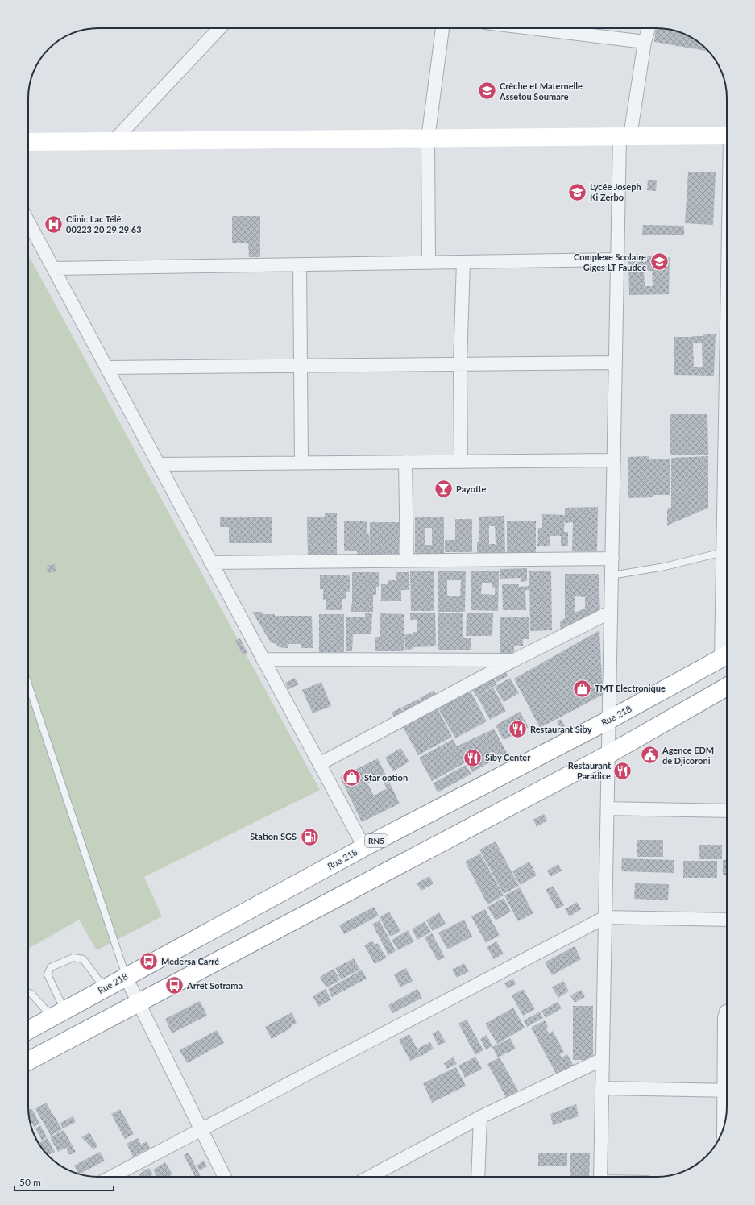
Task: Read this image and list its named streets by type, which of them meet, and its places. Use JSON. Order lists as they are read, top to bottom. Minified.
{"streets":{"main road":["Rue 218","RN5"]},"places":{"school or university":["Crèche et Maternelle Assetou Soumare","Lycée Joseph Ki Zerbo","Complexe Scolaire Giges LT Faudec"],"hospital":["Clinic Lac Télé 00223 20 29 29 63"],"bar":["Payotte"],"shop":["TMT Electronique","Star option"],"restaurant":["Restaurant Siby","Siby Center","Restaurant Paradice"],"public building":["Agence EDM de Djicoroni"],"fuel station":["Station SGS"],"bus stop":["Medersa Carré","Arrêt Sotrama"]},"scale_bar":"50 m"}
